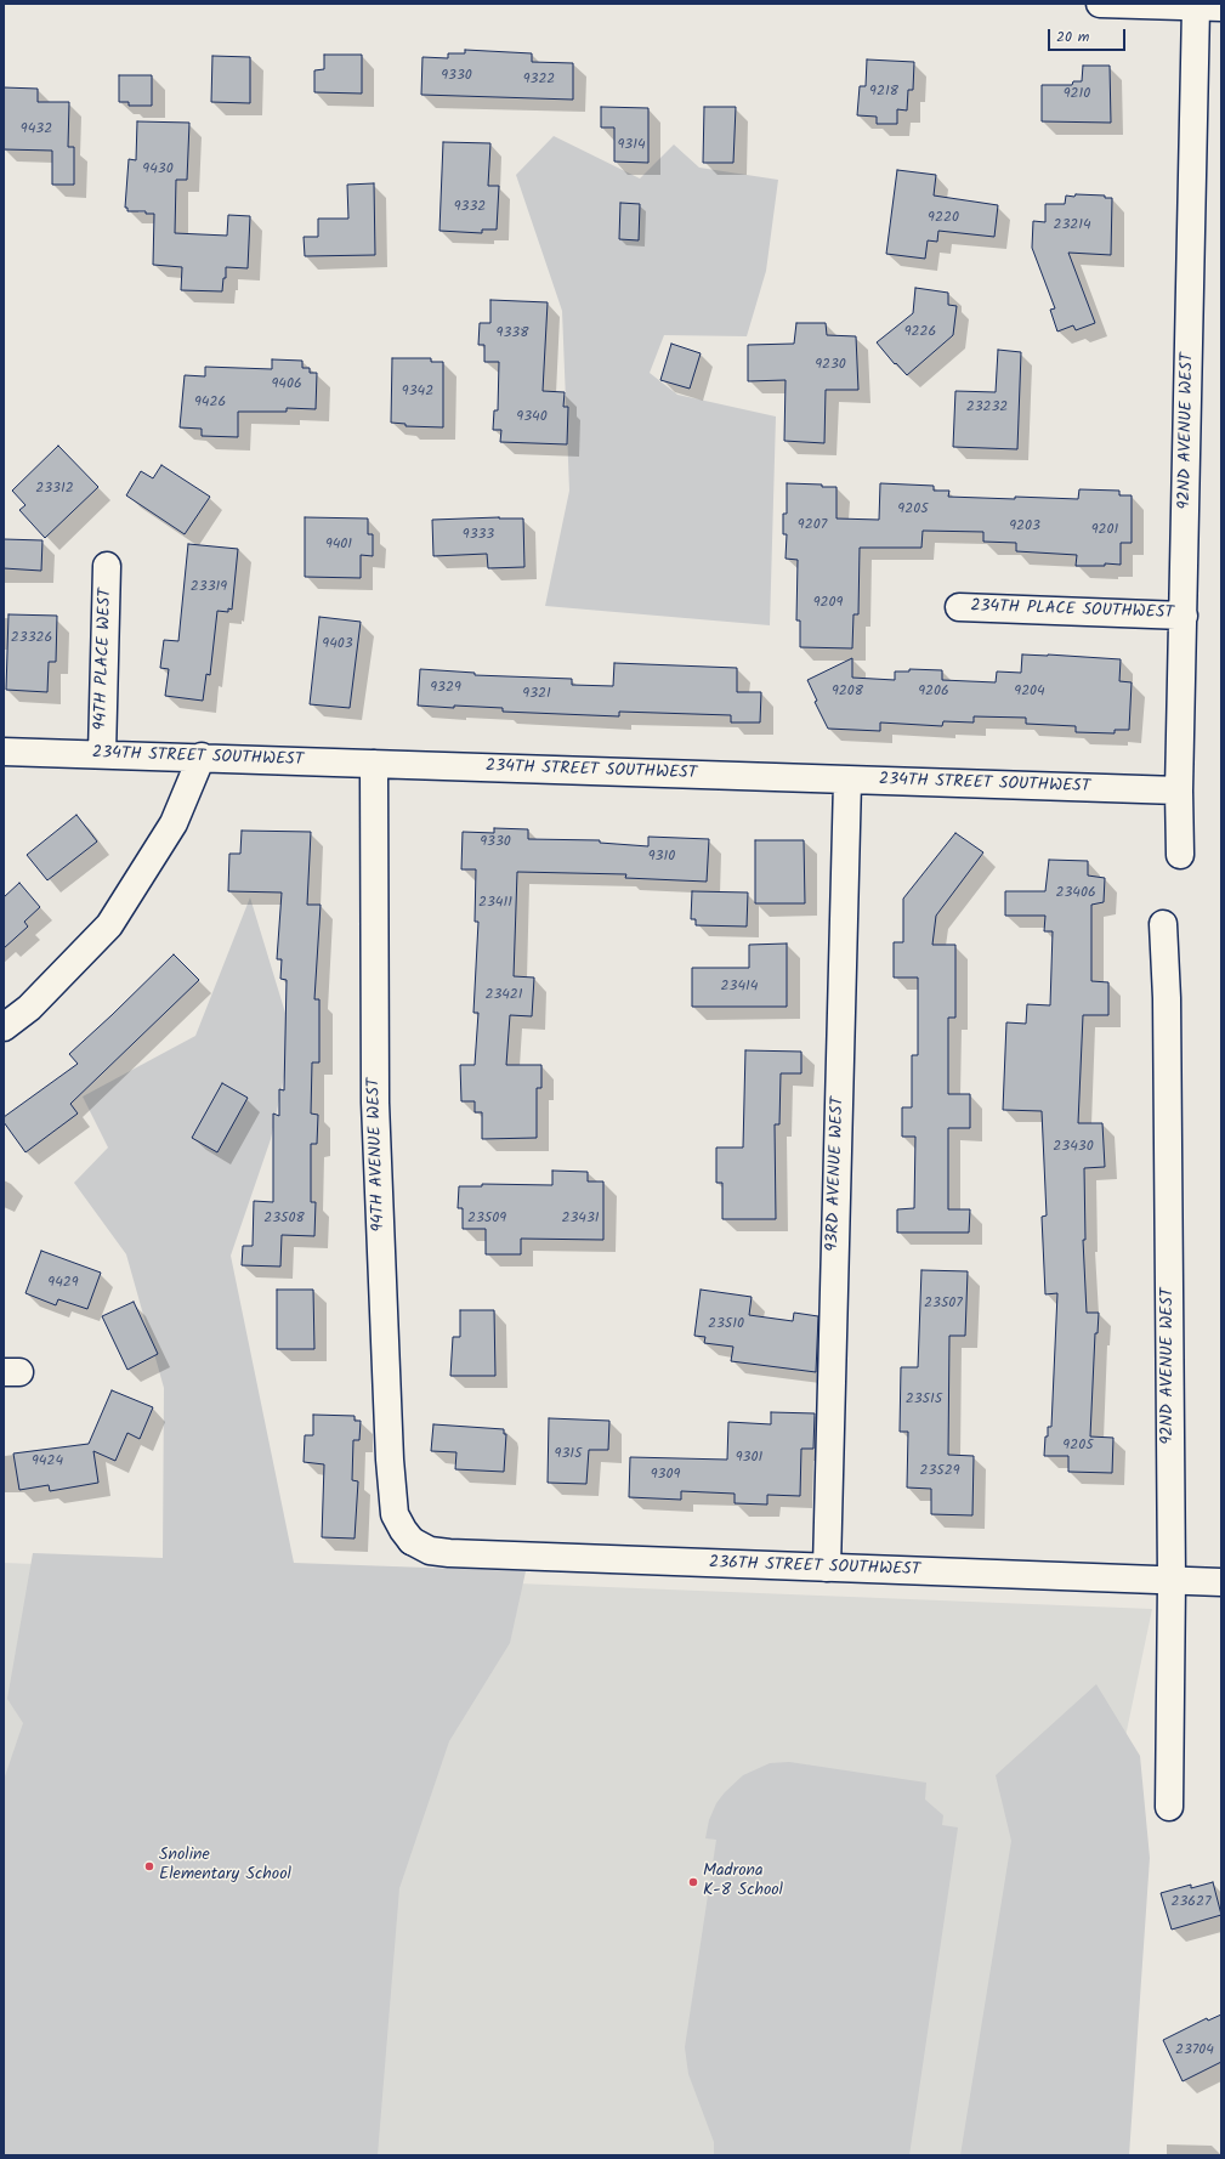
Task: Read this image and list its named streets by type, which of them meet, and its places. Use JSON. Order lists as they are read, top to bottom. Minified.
{"streets":{"street":["92ND AVENUE WEST","234TH PLACE SOUTHWEST","94TH PLACE WEST","234TH STREET SOUTHWEST","94TH AVENUE WEST","93RD AVENUE WEST","236TH STREET SOUTHWEST"]},"crossings":[["92ND AVENUE WEST","234TH PLACE SOUTHWEST"],["92ND AVENUE WEST","234TH STREET SOUTHWEST"],["92ND AVENUE WEST","236TH STREET SOUTHWEST"],["94TH PLACE WEST","234TH STREET SOUTHWEST"],["234TH STREET SOUTHWEST","94TH AVENUE WEST"],["234TH STREET SOUTHWEST","93RD AVENUE WEST"],["94TH AVENUE WEST","236TH STREET SOUTHWEST"],["93RD AVENUE WEST","236TH STREET SOUTHWEST"]],"places":["Snoline Elementary School","Madrona K-8 School"],"house_numbers":["9330","9322","9218","9210","9432","9314","9430","9332","9220","23214","9226","9338","9230","9406","9342","9426","23232","9340","23312","9205","9207","9203","9201","9333","9401","23319","9209","23326","9403","9329","9208","9206","9204","9321","9330","9310","23406","23411","23414","23421","23430","23508","23509","23431","9429","23507","23510","23515","9205","9315","9301","9424","23529","9309","23627","23704"],"scale_bar":"20 m"}
